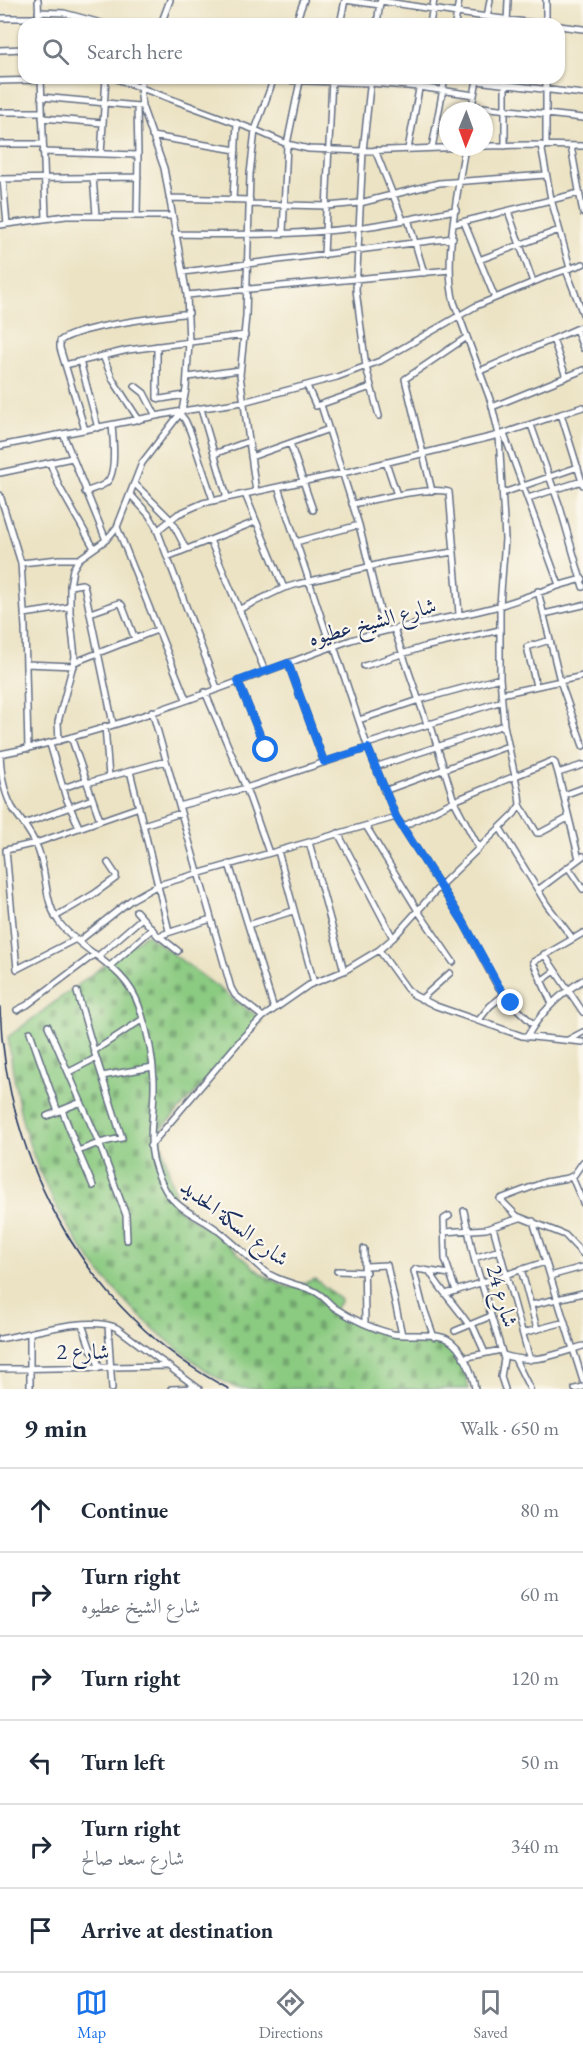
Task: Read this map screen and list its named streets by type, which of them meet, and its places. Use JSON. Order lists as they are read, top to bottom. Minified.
{"streets":{"street":["شارع الشيخ عطيوه","شارع السكة الحديد","شارع 24","شارع 2"]},"crossings":[["شارع الشيخ عطيوه","شارع السكة الحديد"]],"north":"bottom","page":{"search":"Search here","heading":["9 min","Walk · 650 m"],"list":[["Continue","80 m"],["Turn right","شارع الشيخ عطيوه","60 m"],["Turn right","120 m"],["Turn left","50 m"],["Turn right","شارع سعد صالح","340 m"],"Arrive at destination"],"nav":["Map","Directions","Saved"]}}
